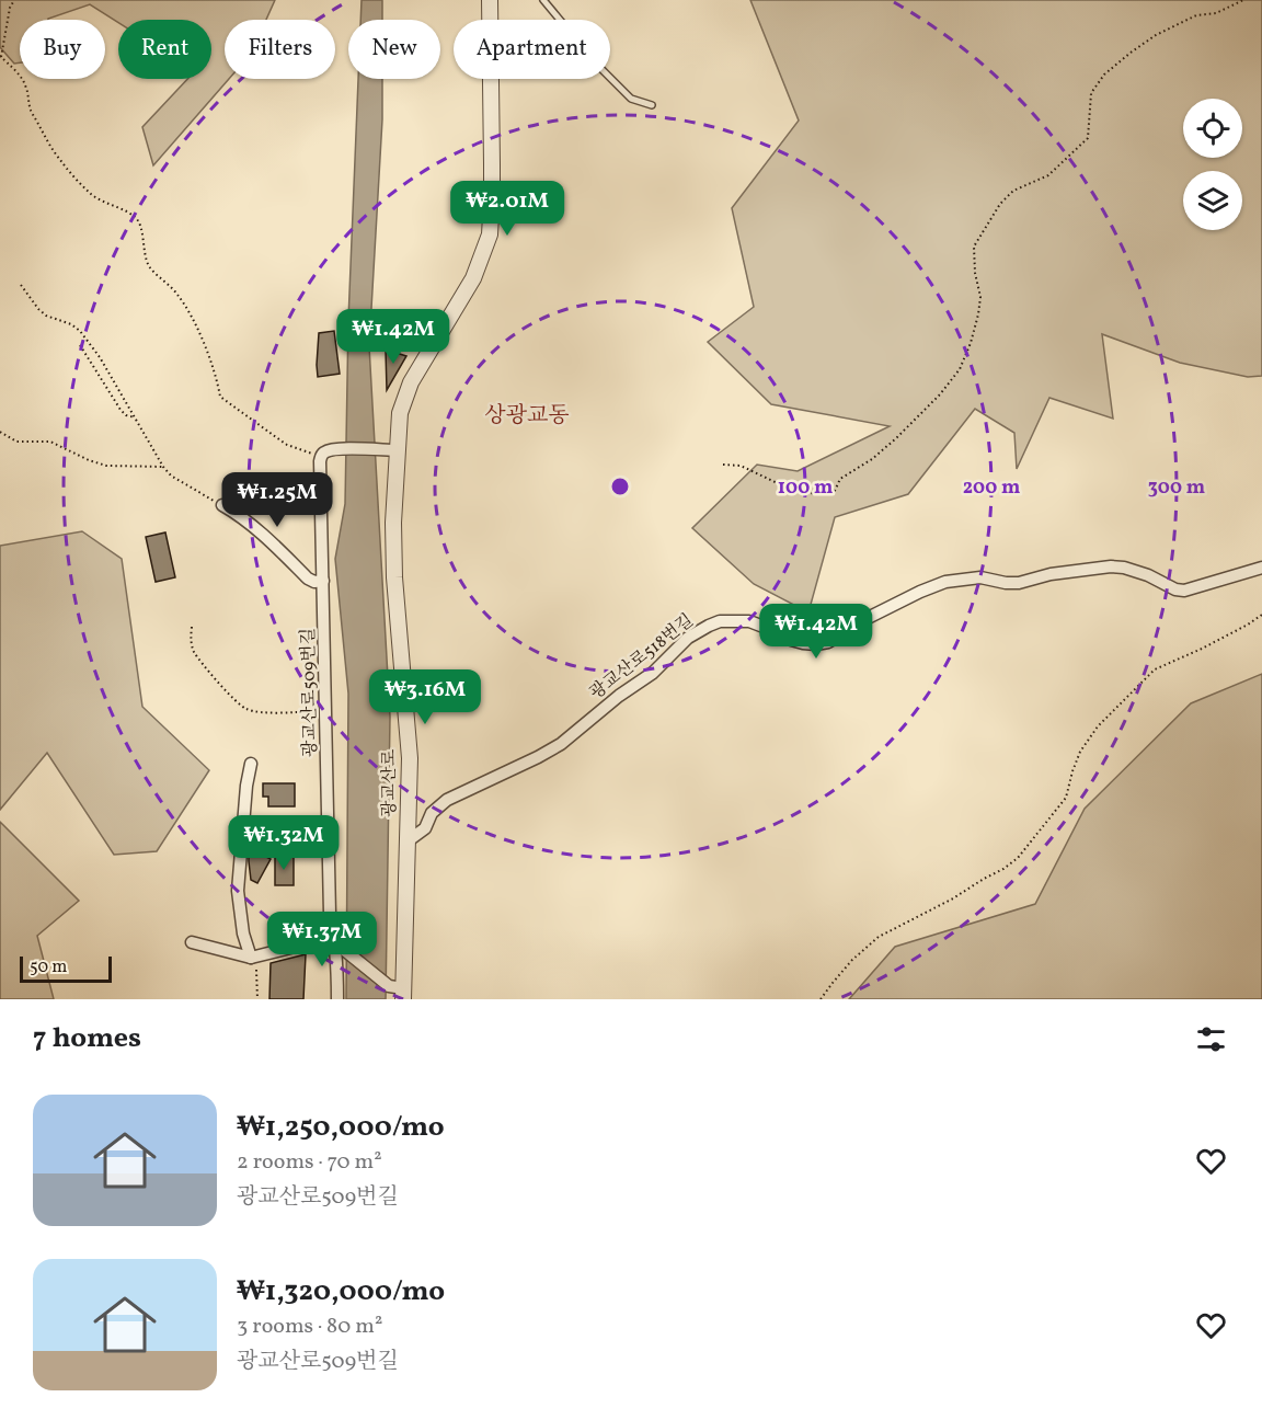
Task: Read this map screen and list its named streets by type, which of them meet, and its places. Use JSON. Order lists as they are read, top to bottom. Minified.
{"streets":{"street":["광교산로518번길","광교산로509번길","광교산로"]},"crossings":[["광교산로518번길","광교산로"],["광교산로509번길","광교산로"]],"districts":["상광교동"],"scale_bar":"50 m","page":{"chip":["Buy","Rent","Filters","New","Apartment"],"price":["₩2.01M","₩1.42M","₩1.25M","₩1.42M","₩3.16M","₩1.32M","₩1.37M"],"scale":"50 m","heading":"7 homes","list":[{"name":"₩1,250,000/mo","note":"2 rooms · 70 m² · 광교산로509번길"},{"name":"₩1,320,000/mo","note":"3 rooms · 80 m² · 광교산로509번길"}]},"rings":["100 m","200 m","300 m"]}
